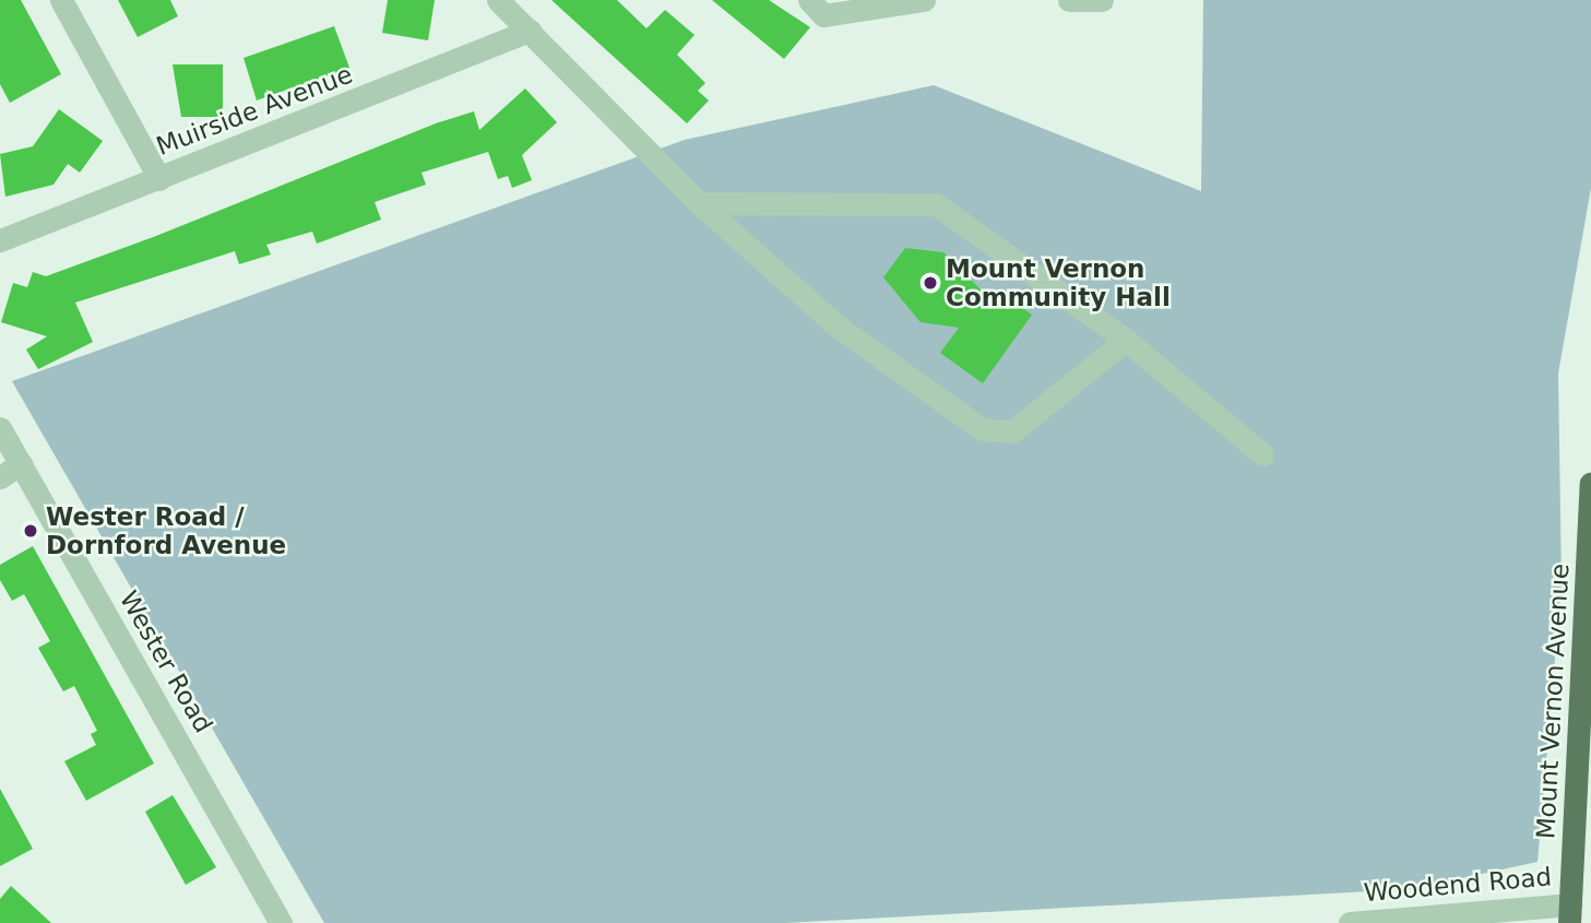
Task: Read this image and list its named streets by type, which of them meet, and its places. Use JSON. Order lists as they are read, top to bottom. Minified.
{"streets":{"main road":["Mount Vernon Avenue"],"street":["Muirside Avenue","Wester Road","Woodend Road"]},"crossings":[["Mount Vernon Avenue","Woodend Road"]],"places":["Mount Vernon Community Hall","Wester Road / Dornford Avenue"]}
